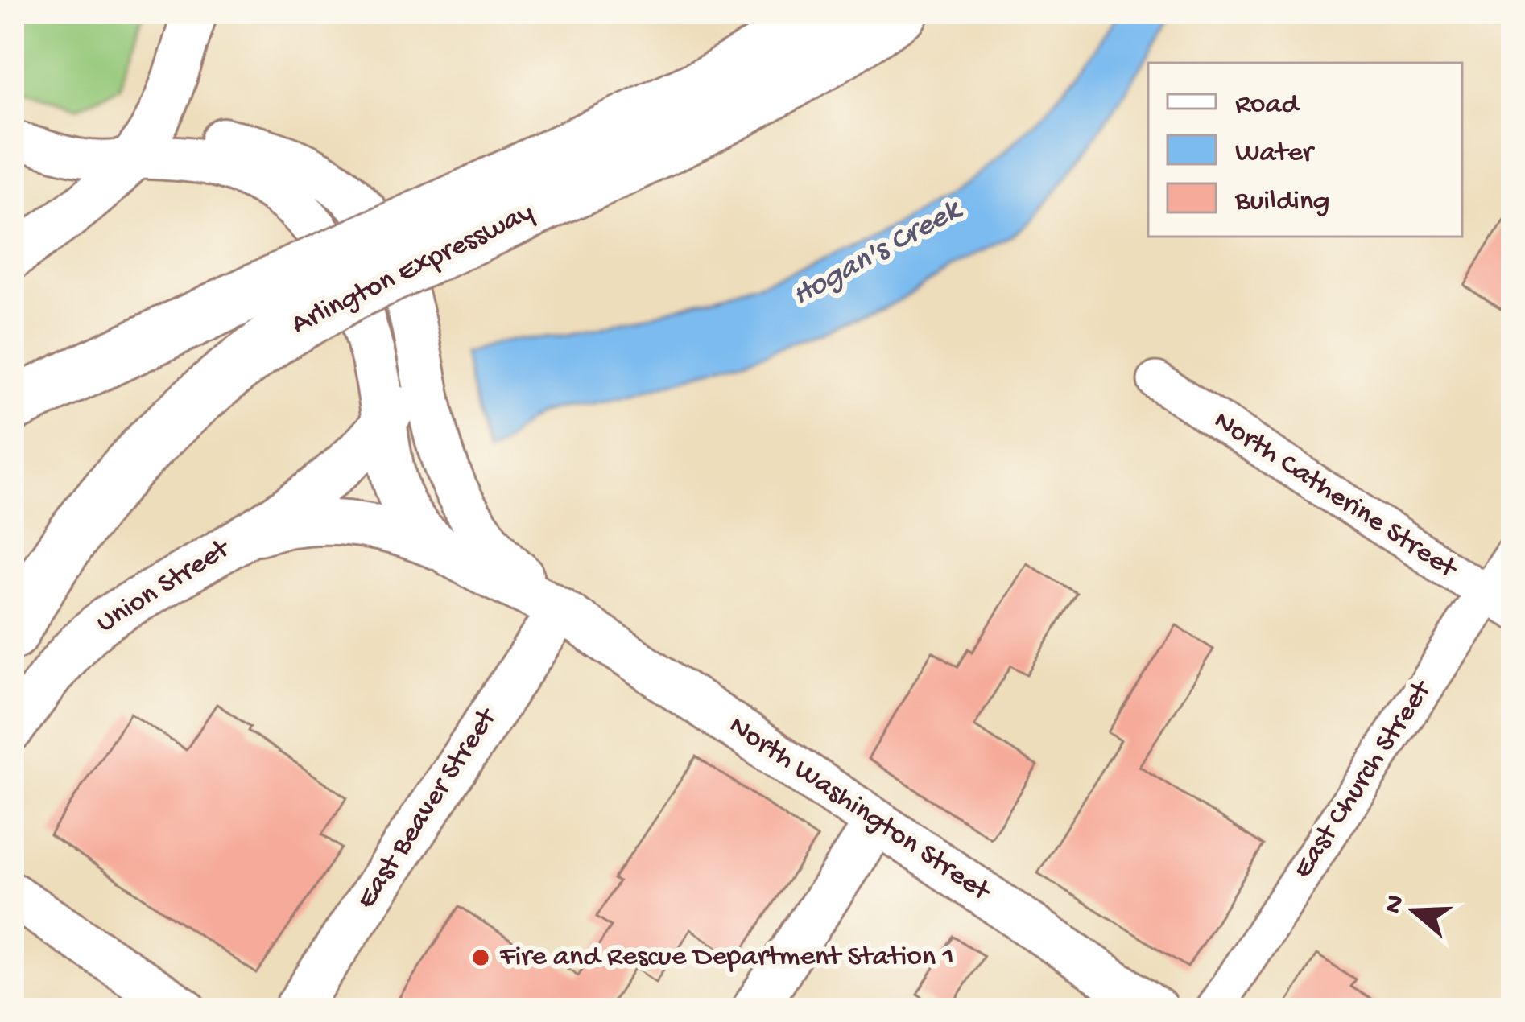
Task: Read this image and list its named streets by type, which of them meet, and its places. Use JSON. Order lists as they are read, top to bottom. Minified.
{"streets":{"highway":["Arlington Expressway"],"street":["North Catherine Street","Union Street","East Church Street","East Beaver Street","North Washington Street"]},"crossings":[["North Catherine Street","East Church Street"],["Union Street","North Washington Street"],["East Beaver Street","North Washington Street"]],"water":["Hogan's Creek"],"places":["Fire and Rescue Department Station 1"],"legend":["Road","Water","Building"],"north":"left"}
